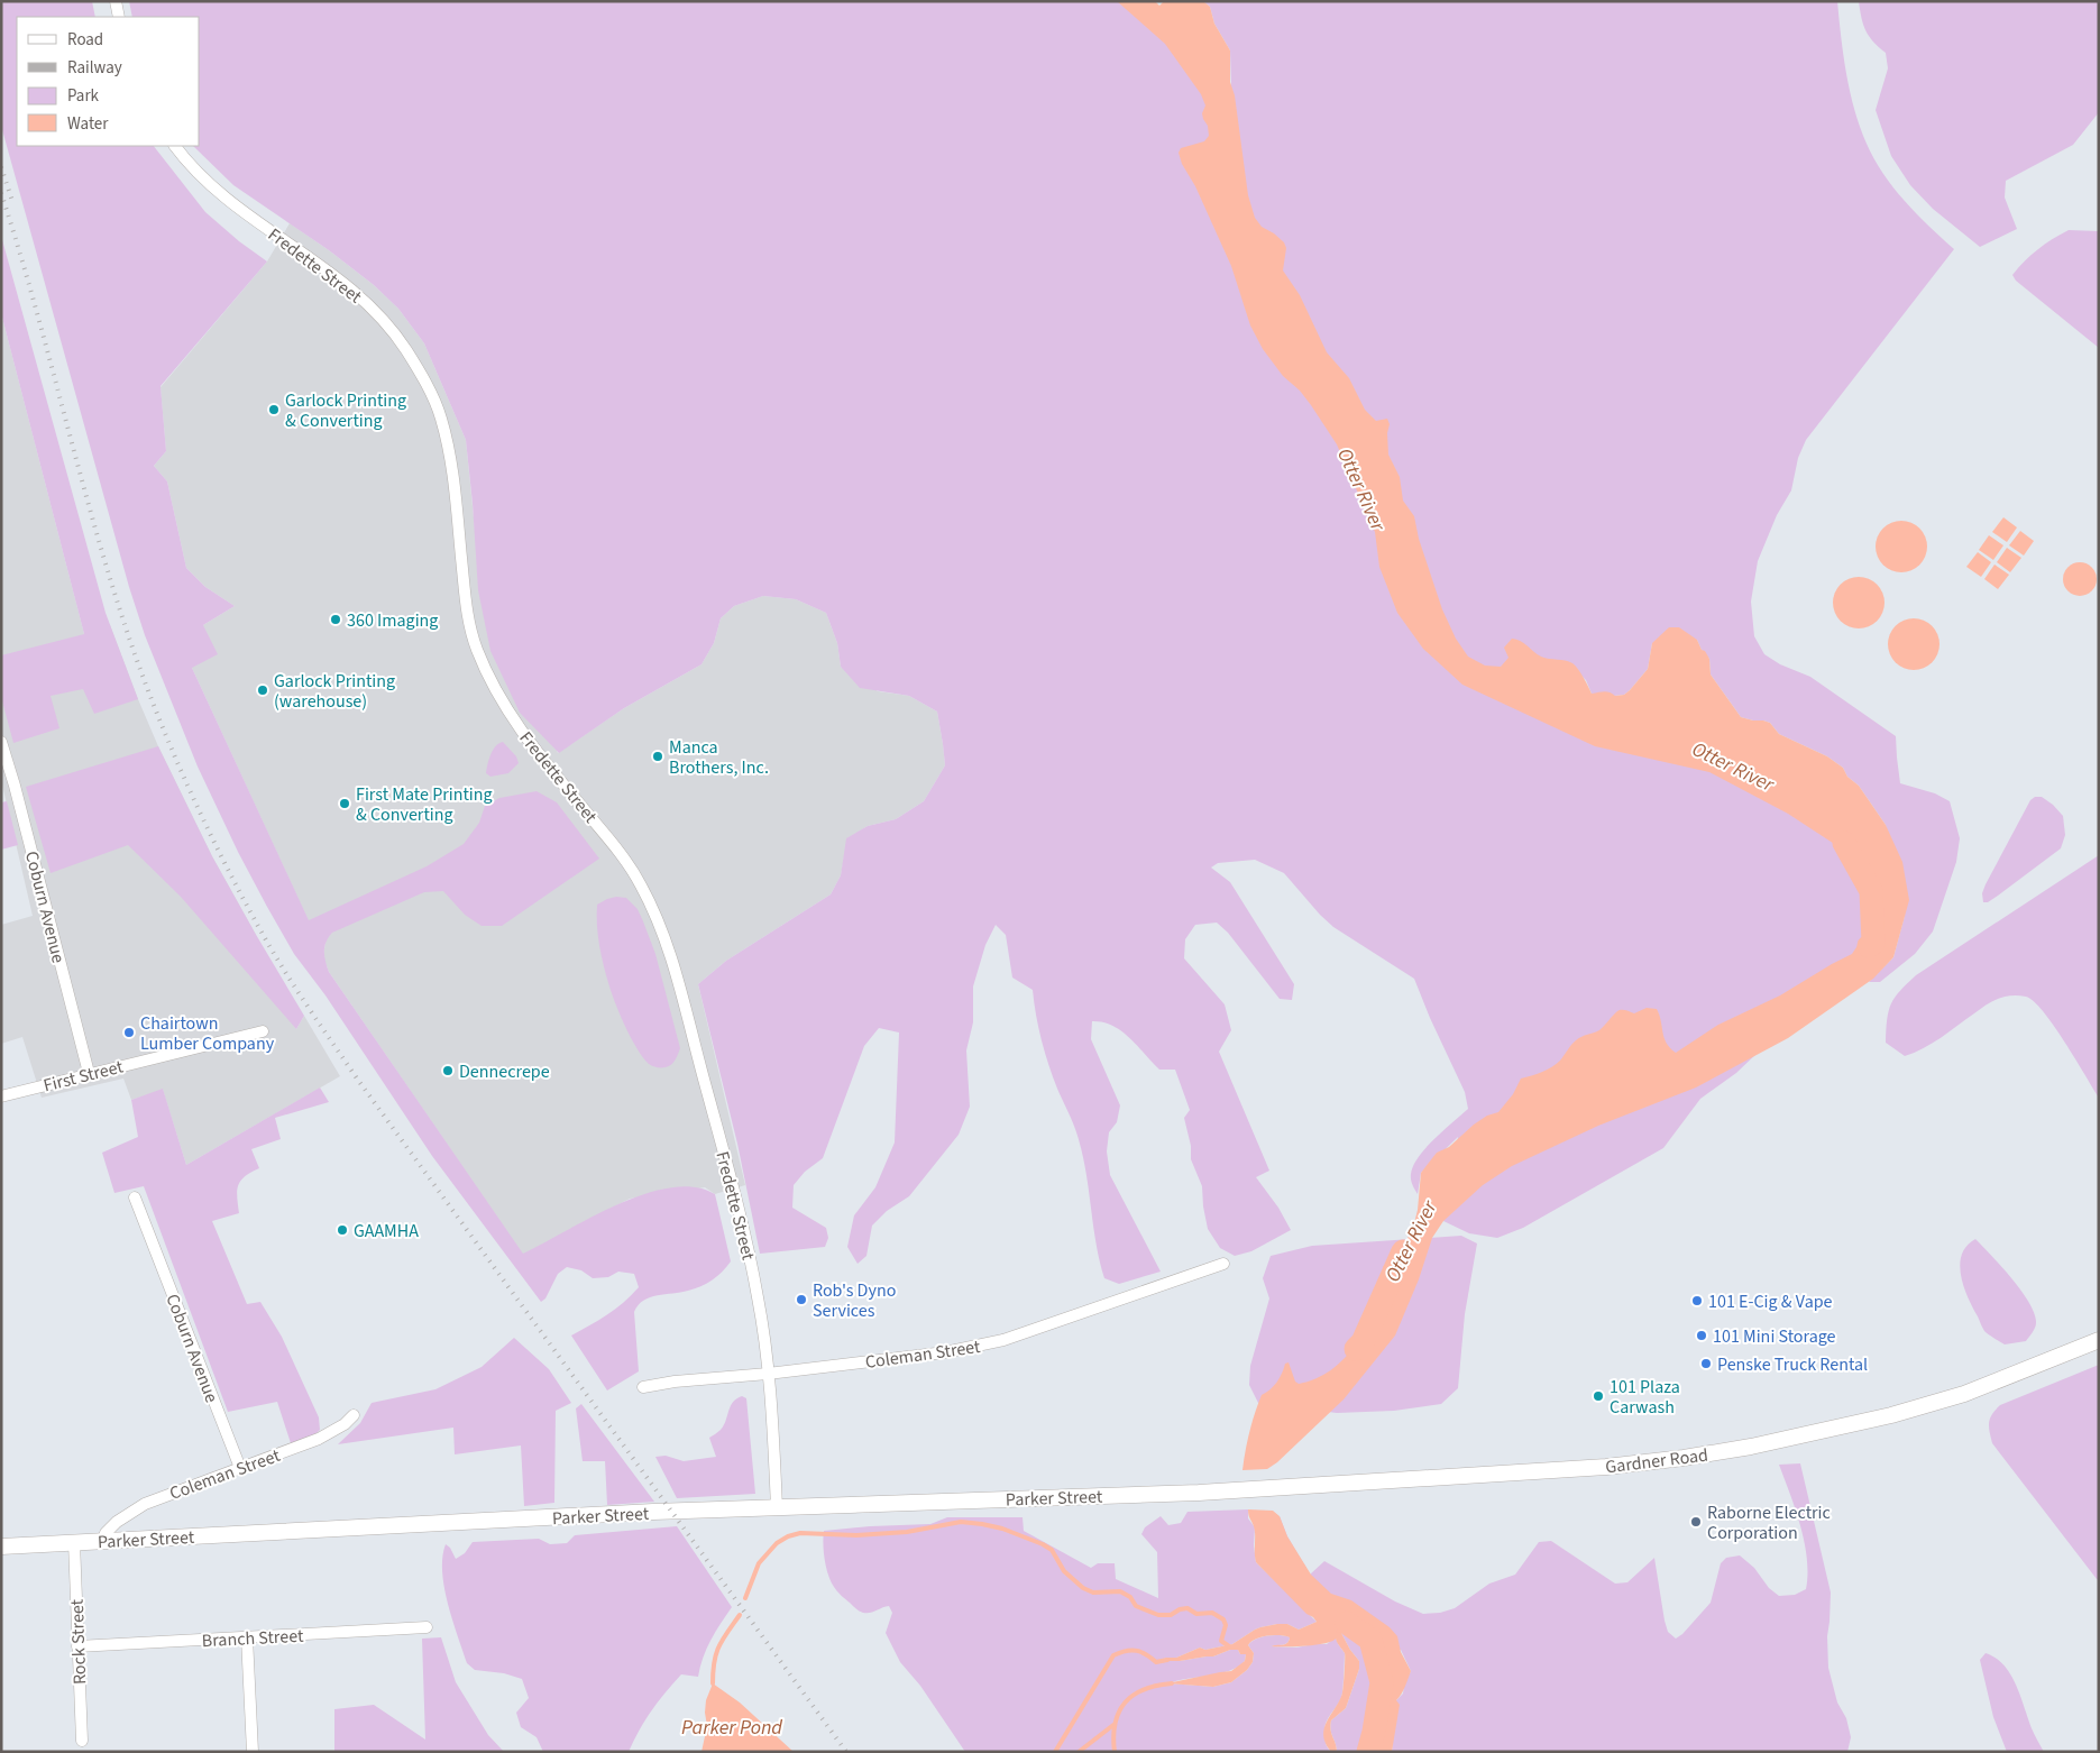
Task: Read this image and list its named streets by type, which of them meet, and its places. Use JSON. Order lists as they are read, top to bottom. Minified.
{"streets":{"main road":["Gardner Road","Parker Street"],"street":["Fredette Street","Coburn Avenue","First Street","Coleman Street","Branch Street","Rock Street"]},"crossings":[["Fredette Street","Coleman Street"],["Fredette Street","Parker Street"],["Coburn Avenue","First Street"],["Coburn Avenue","Coleman Street"],["Coleman Street","Parker Street"],["Gardner Road","Parker Street"],["Parker Street","Rock Street"],["Branch Street","Rock Street"]],"water":["Otter River","Parker Pond"],"places":["Garlock Printing & Converting","360 Imaging","Garlock Printing (warehouse)","Manca Brothers, Inc.","First Mate Printing & Converting","Chairtown Lumber Company","Dennecrepe","GAAMHA","Rob's Dyno Services","101 E-Cig & Vape","101 Mini Storage","Penske Truck Rental","101 Plaza Carwash","Raborne Electric Corporation"],"legend":["Road","Railway","Park","Water"]}
